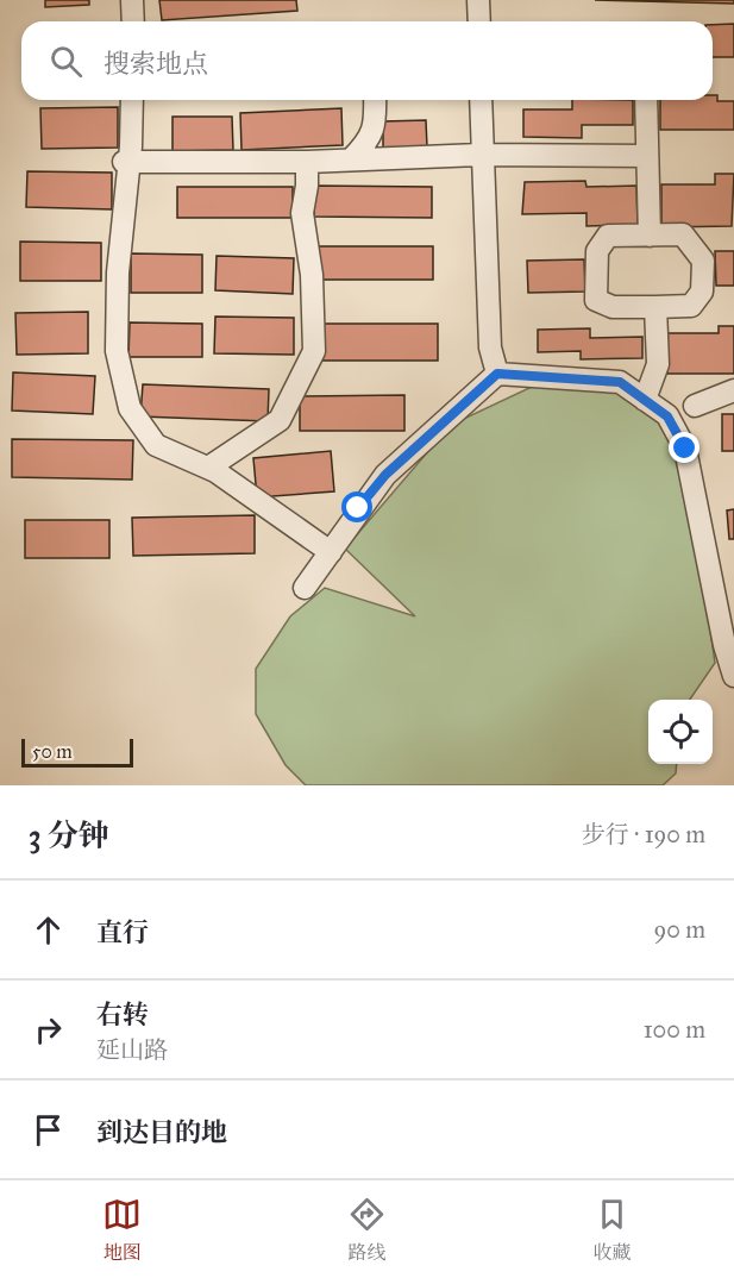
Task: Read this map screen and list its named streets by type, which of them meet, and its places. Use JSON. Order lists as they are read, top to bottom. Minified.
{"scale_bar":"50 m","page":{"search":"搜索地点","scale":"50 m","heading":["3 分钟","步行 · 190 m"],"list":[["直行","90 m"],["右转","延山路","100 m"],"到达目的地"],"nav":["地图","路线","收藏"]}}
